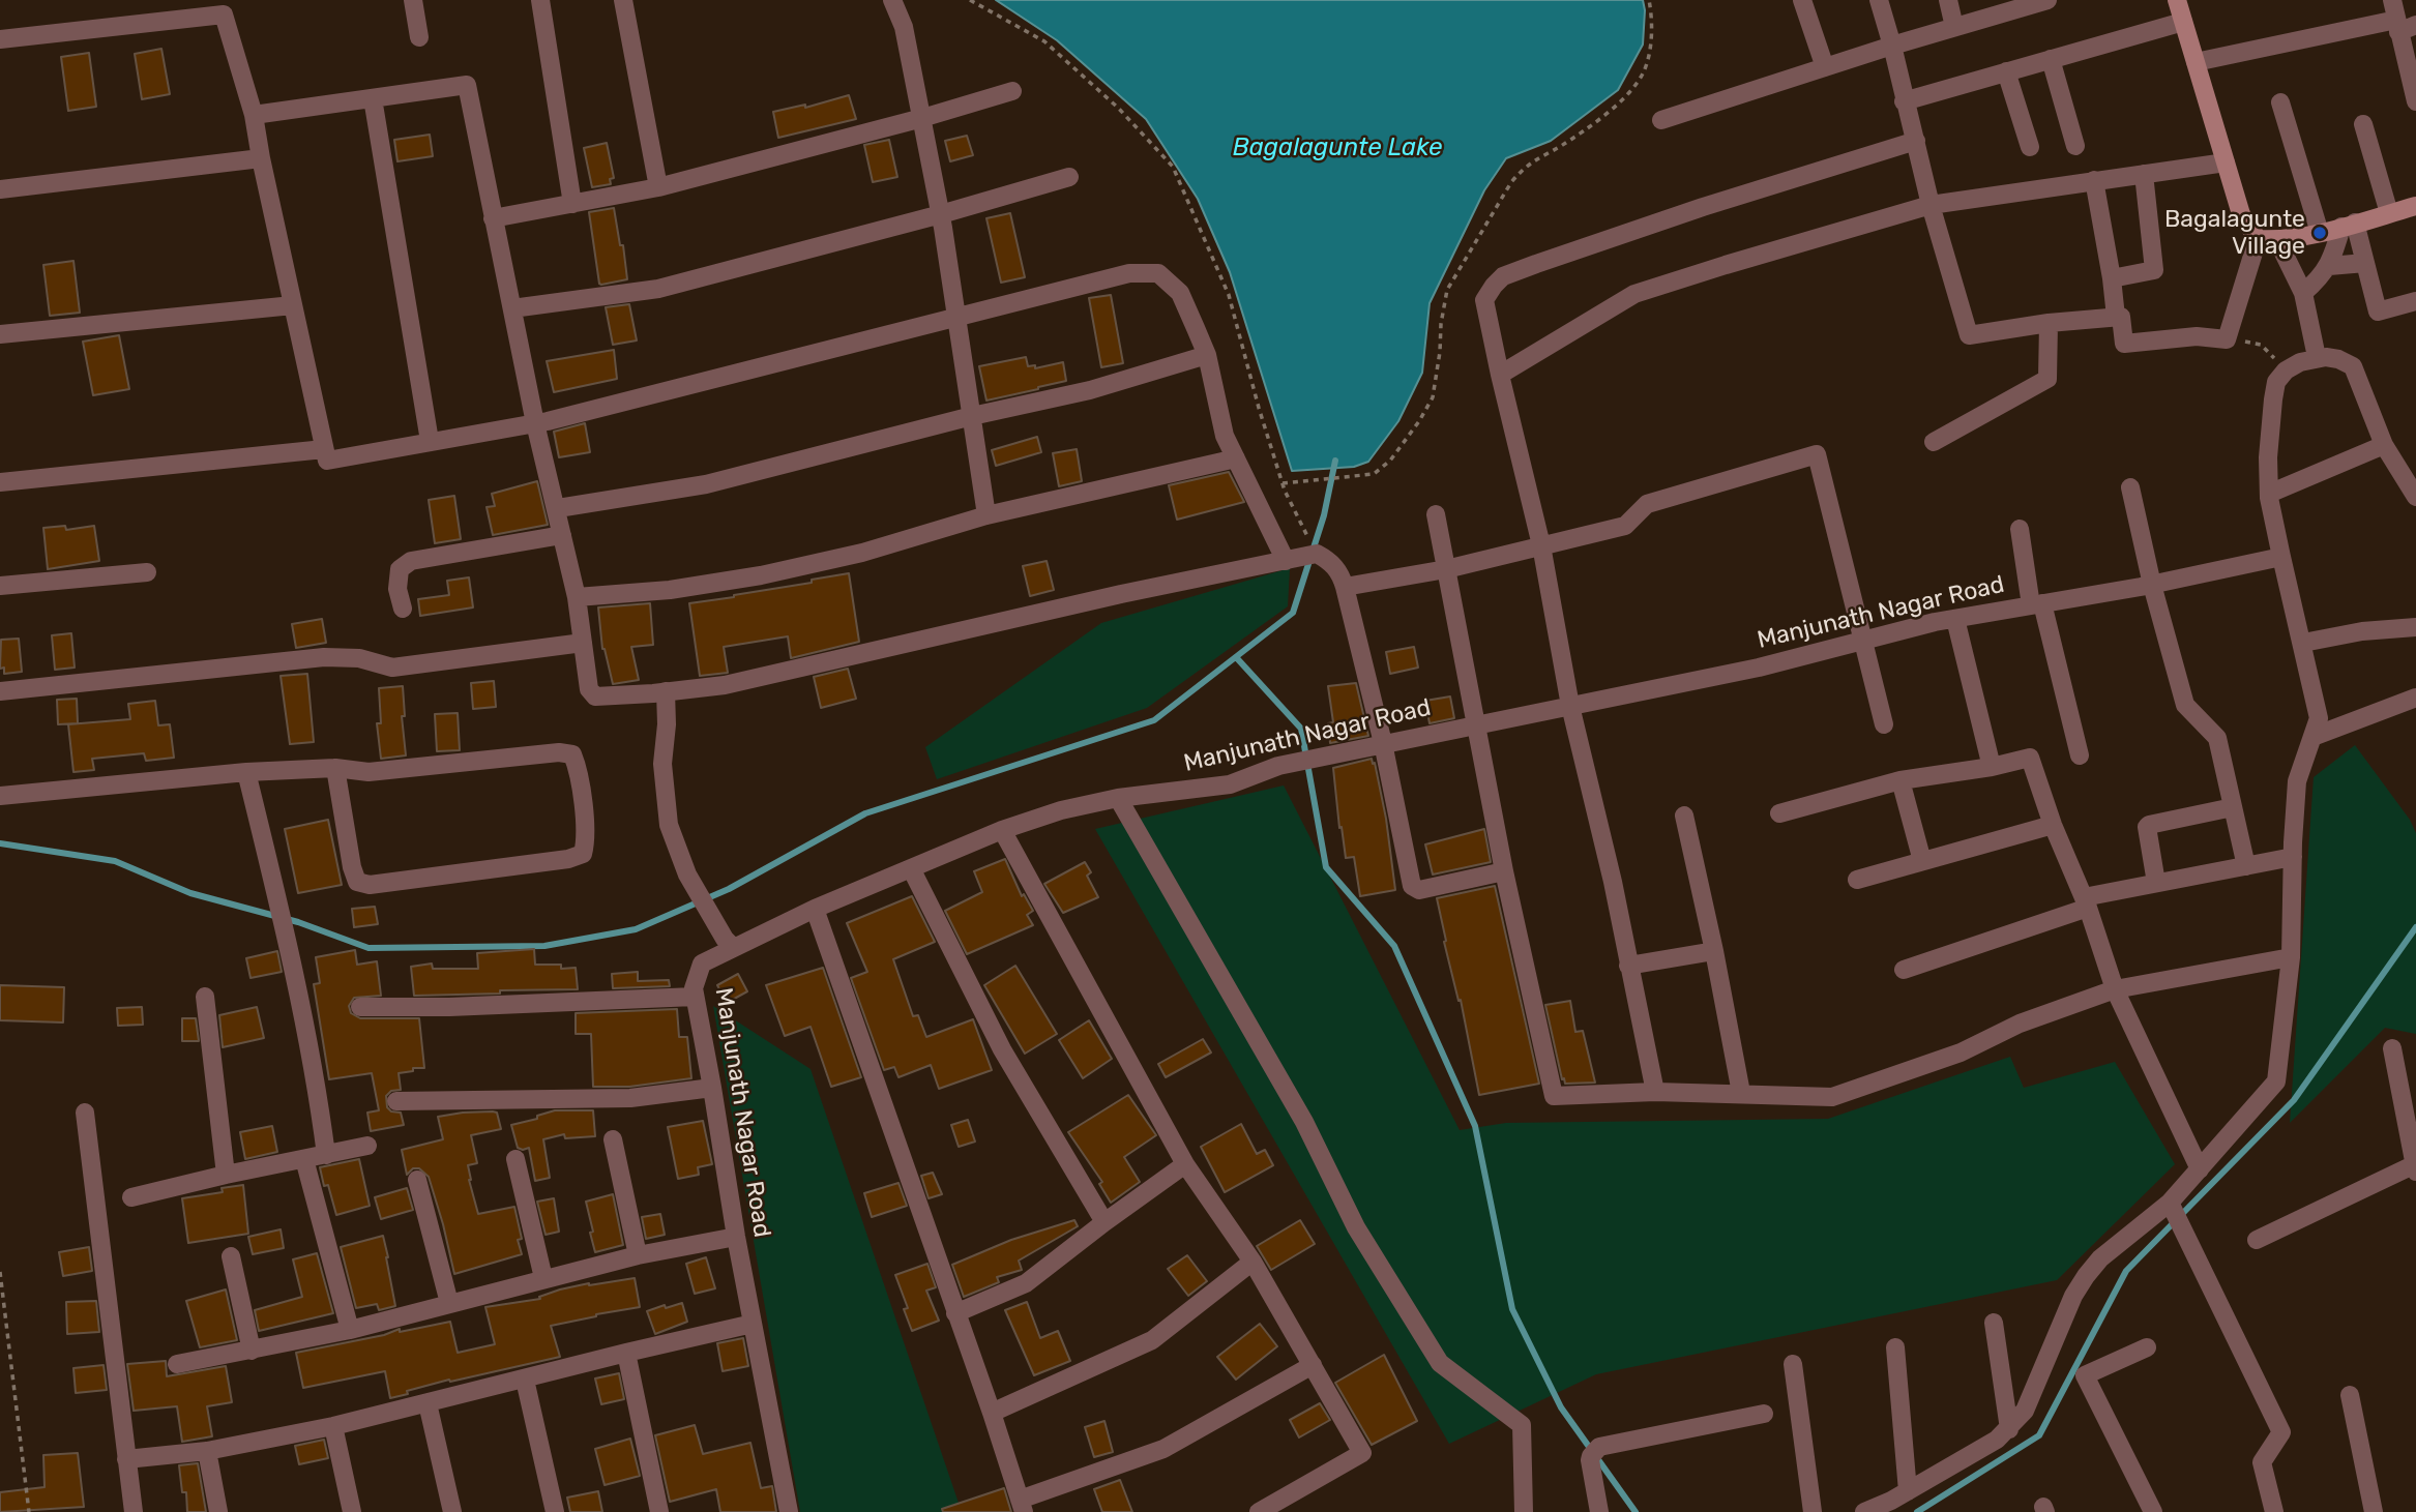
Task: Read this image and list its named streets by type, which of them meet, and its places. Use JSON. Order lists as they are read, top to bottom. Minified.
{"streets":{"street":["Manjunath Nagar Road"]},"water":["Bagalagunte Lake"],"places":["Bagalagunte Village"]}
